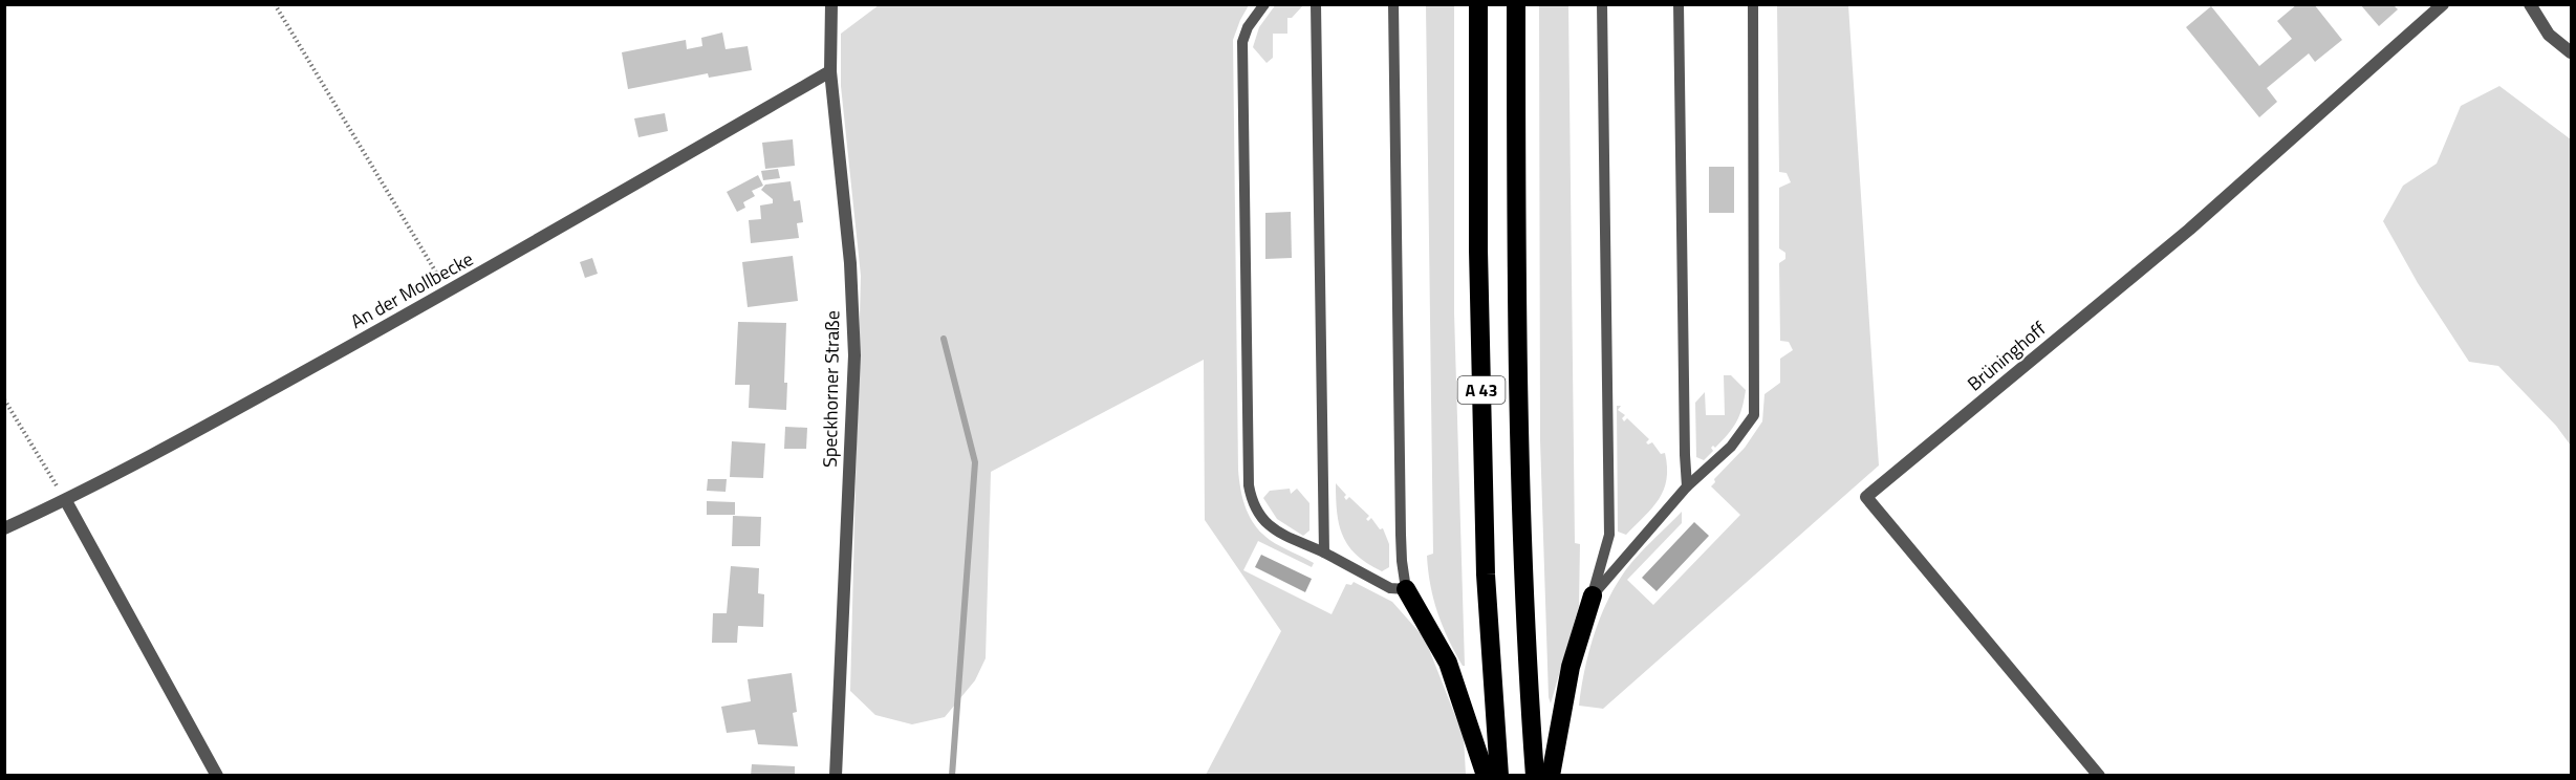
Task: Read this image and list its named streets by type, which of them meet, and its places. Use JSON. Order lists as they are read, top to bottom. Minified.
{"streets":{"highway":["A 43"],"street":["An der Mollbecke","Brüninghoff","Speckhorner Straße"]},"crossings":[["An der Mollbecke","Speckhorner Straße"]]}
